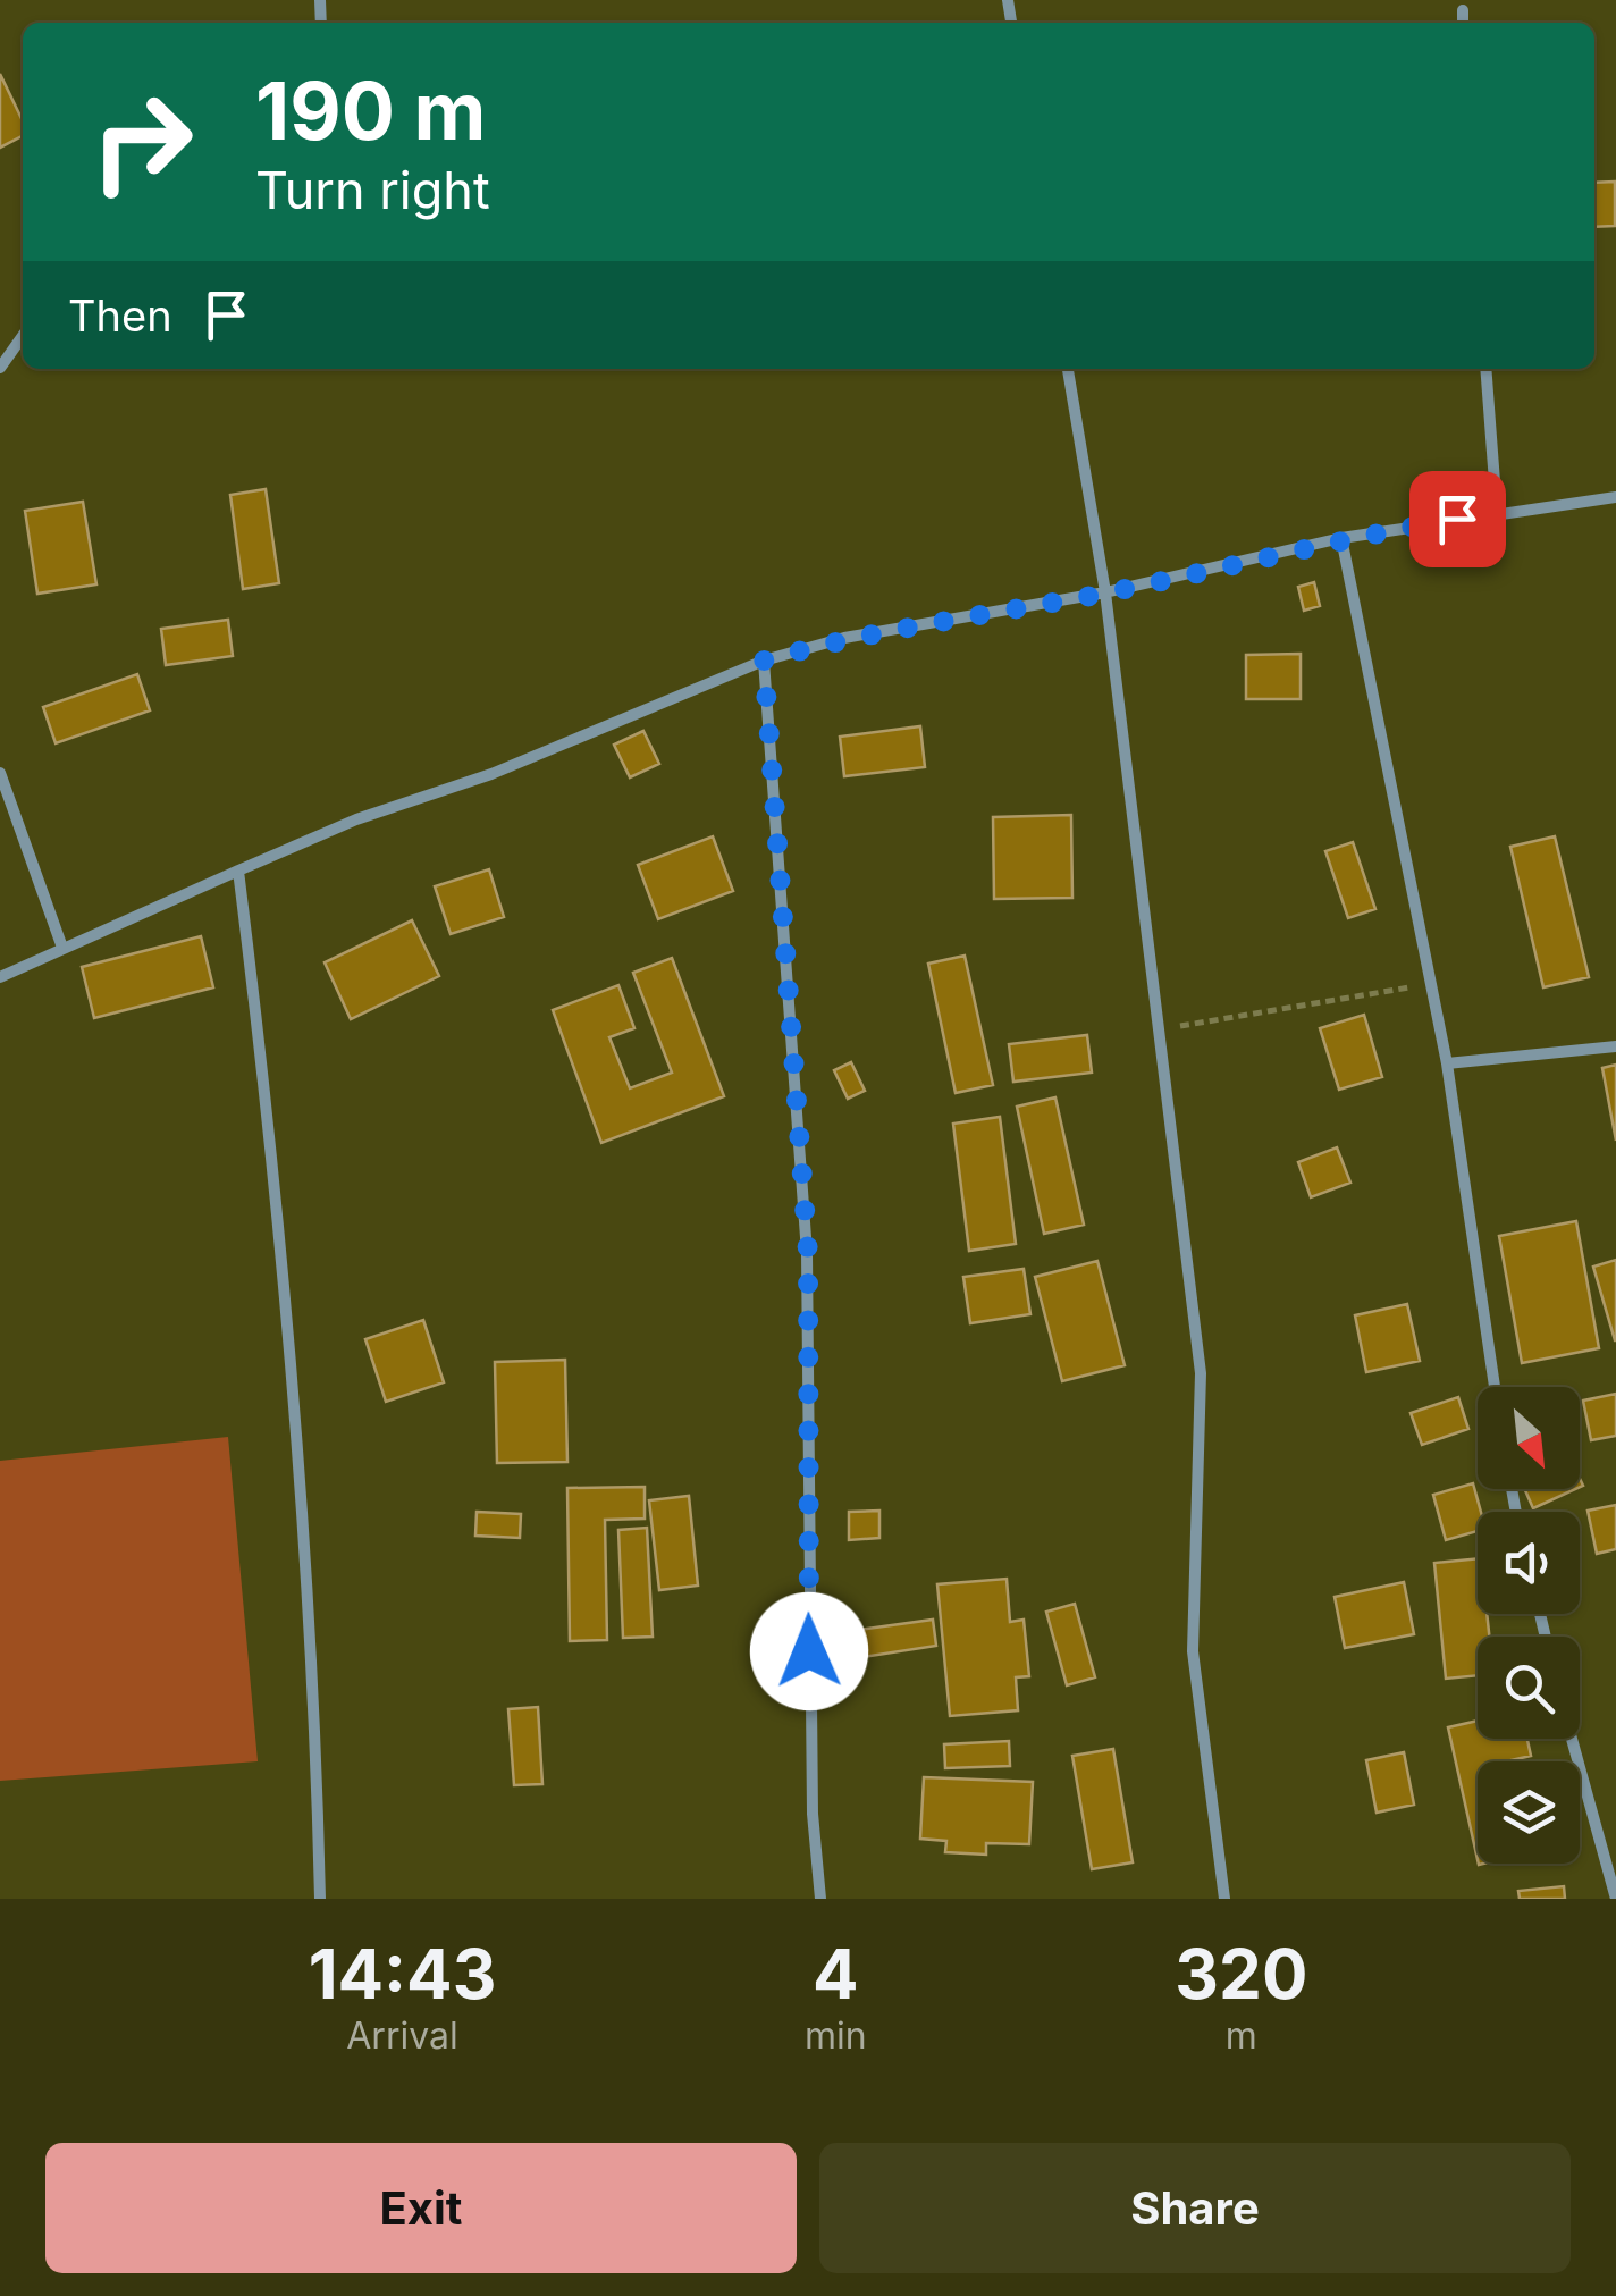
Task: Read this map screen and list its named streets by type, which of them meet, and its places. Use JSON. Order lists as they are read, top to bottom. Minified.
{"north":"bottom right","page":{"turn":["190 m","Turn right"],"then":"Then","eta":["14:43","Arrival","4","min","320","m"],"buttons":["Exit","Share"]}}
